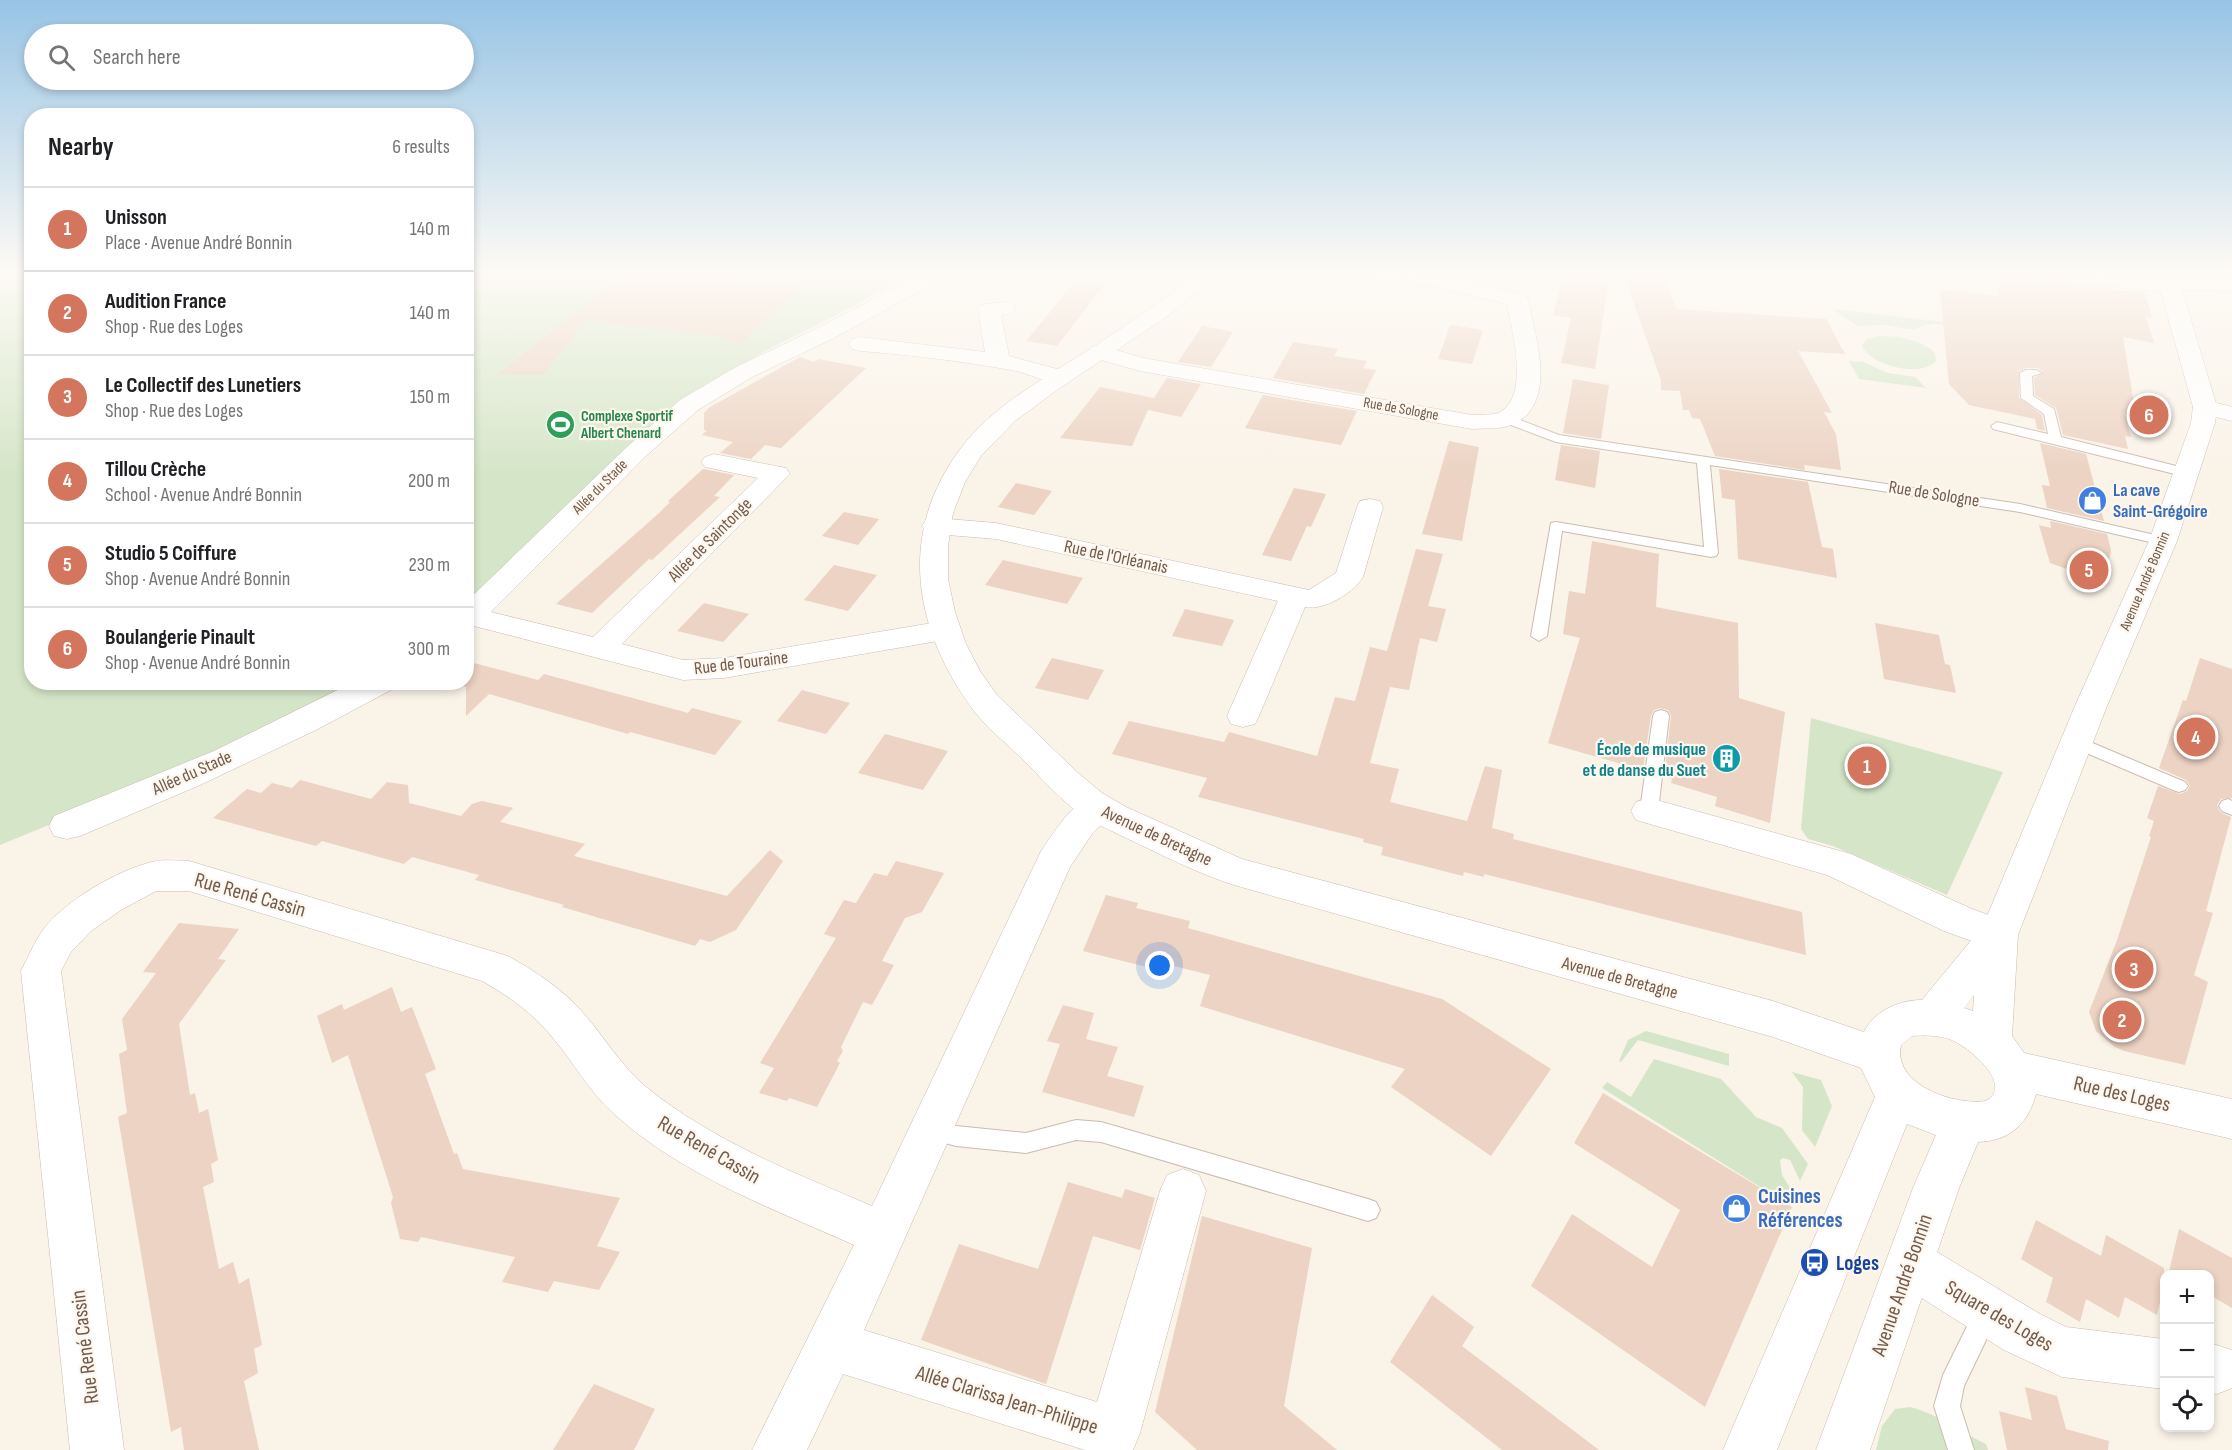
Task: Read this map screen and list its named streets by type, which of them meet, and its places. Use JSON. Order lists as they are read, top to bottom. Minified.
{"streets":{"street":["Rue de Sologne","Allée du Stade","Allée de Saintonge","Rue de l'Orléanais","Avenue André Bonnin","Rue de Touraine","Avenue de Bretagne","Rue René Cassin","Rue des Loges","Square des Loges","Allée Clarissa Jean-Philippe"]},"crossings":[["Rue de Sologne","Avenue André Bonnin"],["Rue de Sologne","Avenue de Bretagne"],["Allée de Saintonge","Rue de Touraine"],["Rue de l'Orléanais","Avenue de Bretagne"],["Avenue André Bonnin","Avenue de Bretagne"],["Avenue André Bonnin","Rue des Loges"],["Avenue André Bonnin","Square des Loges"],["Rue de Touraine","Avenue de Bretagne"],["Avenue de Bretagne","Rue des Loges"]],"places":{"sports":["Complexe Sportif Albert Chenard"],"shop":["La cave Saint-Grégoire","Cuisines Références"],"building":["École de musique et de danse du Suet"],"bus stop":["Loges"]},"page":{"search":"Search here","heading":["Nearby","6 results"],"list":[{"mark":"1","name":"Unisson","note":"Place · Avenue André Bonnin","value":"140 m"},{"mark":"2","name":"Audition France","note":"Shop · Rue des Loges","value":"140 m"},{"mark":"3","name":"Le Collectif des Lunetiers","note":"Shop · Rue des Loges","value":"150 m"},{"mark":"4","name":"Tillou Crèche","note":"School · Avenue André Bonnin","value":"200 m"},{"mark":"5","name":"Studio 5 Coiffure","note":"Shop · Avenue André Bonnin","value":"230 m"},{"mark":"6","name":"Boulangerie Pinault","note":"Shop · Avenue André Bonnin","value":"300 m"}],"pins":["6","5","4","1","3","2"],"map_buttons":["+","−"]}}
